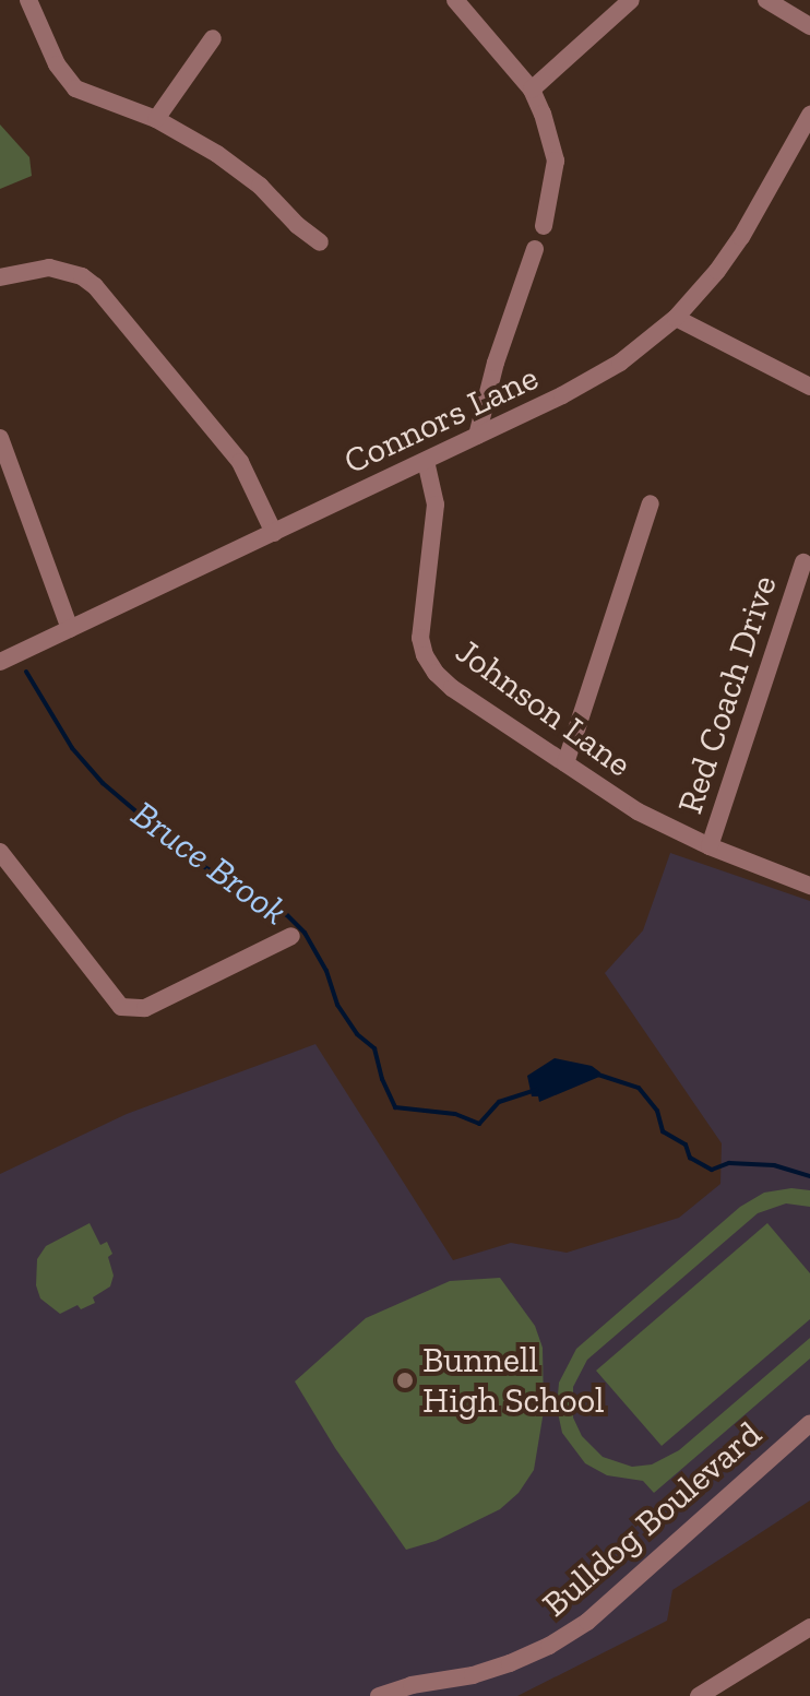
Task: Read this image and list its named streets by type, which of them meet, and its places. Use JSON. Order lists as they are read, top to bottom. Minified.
{"streets":{"street":["Connors Lane","Red Coach Drive","Johnson Lane","Bulldog Boulevard"]},"crossings":[["Connors Lane","Johnson Lane"],["Red Coach Drive","Johnson Lane"]],"water":["Bruce Brook"],"places":["Bunnell High School"]}
